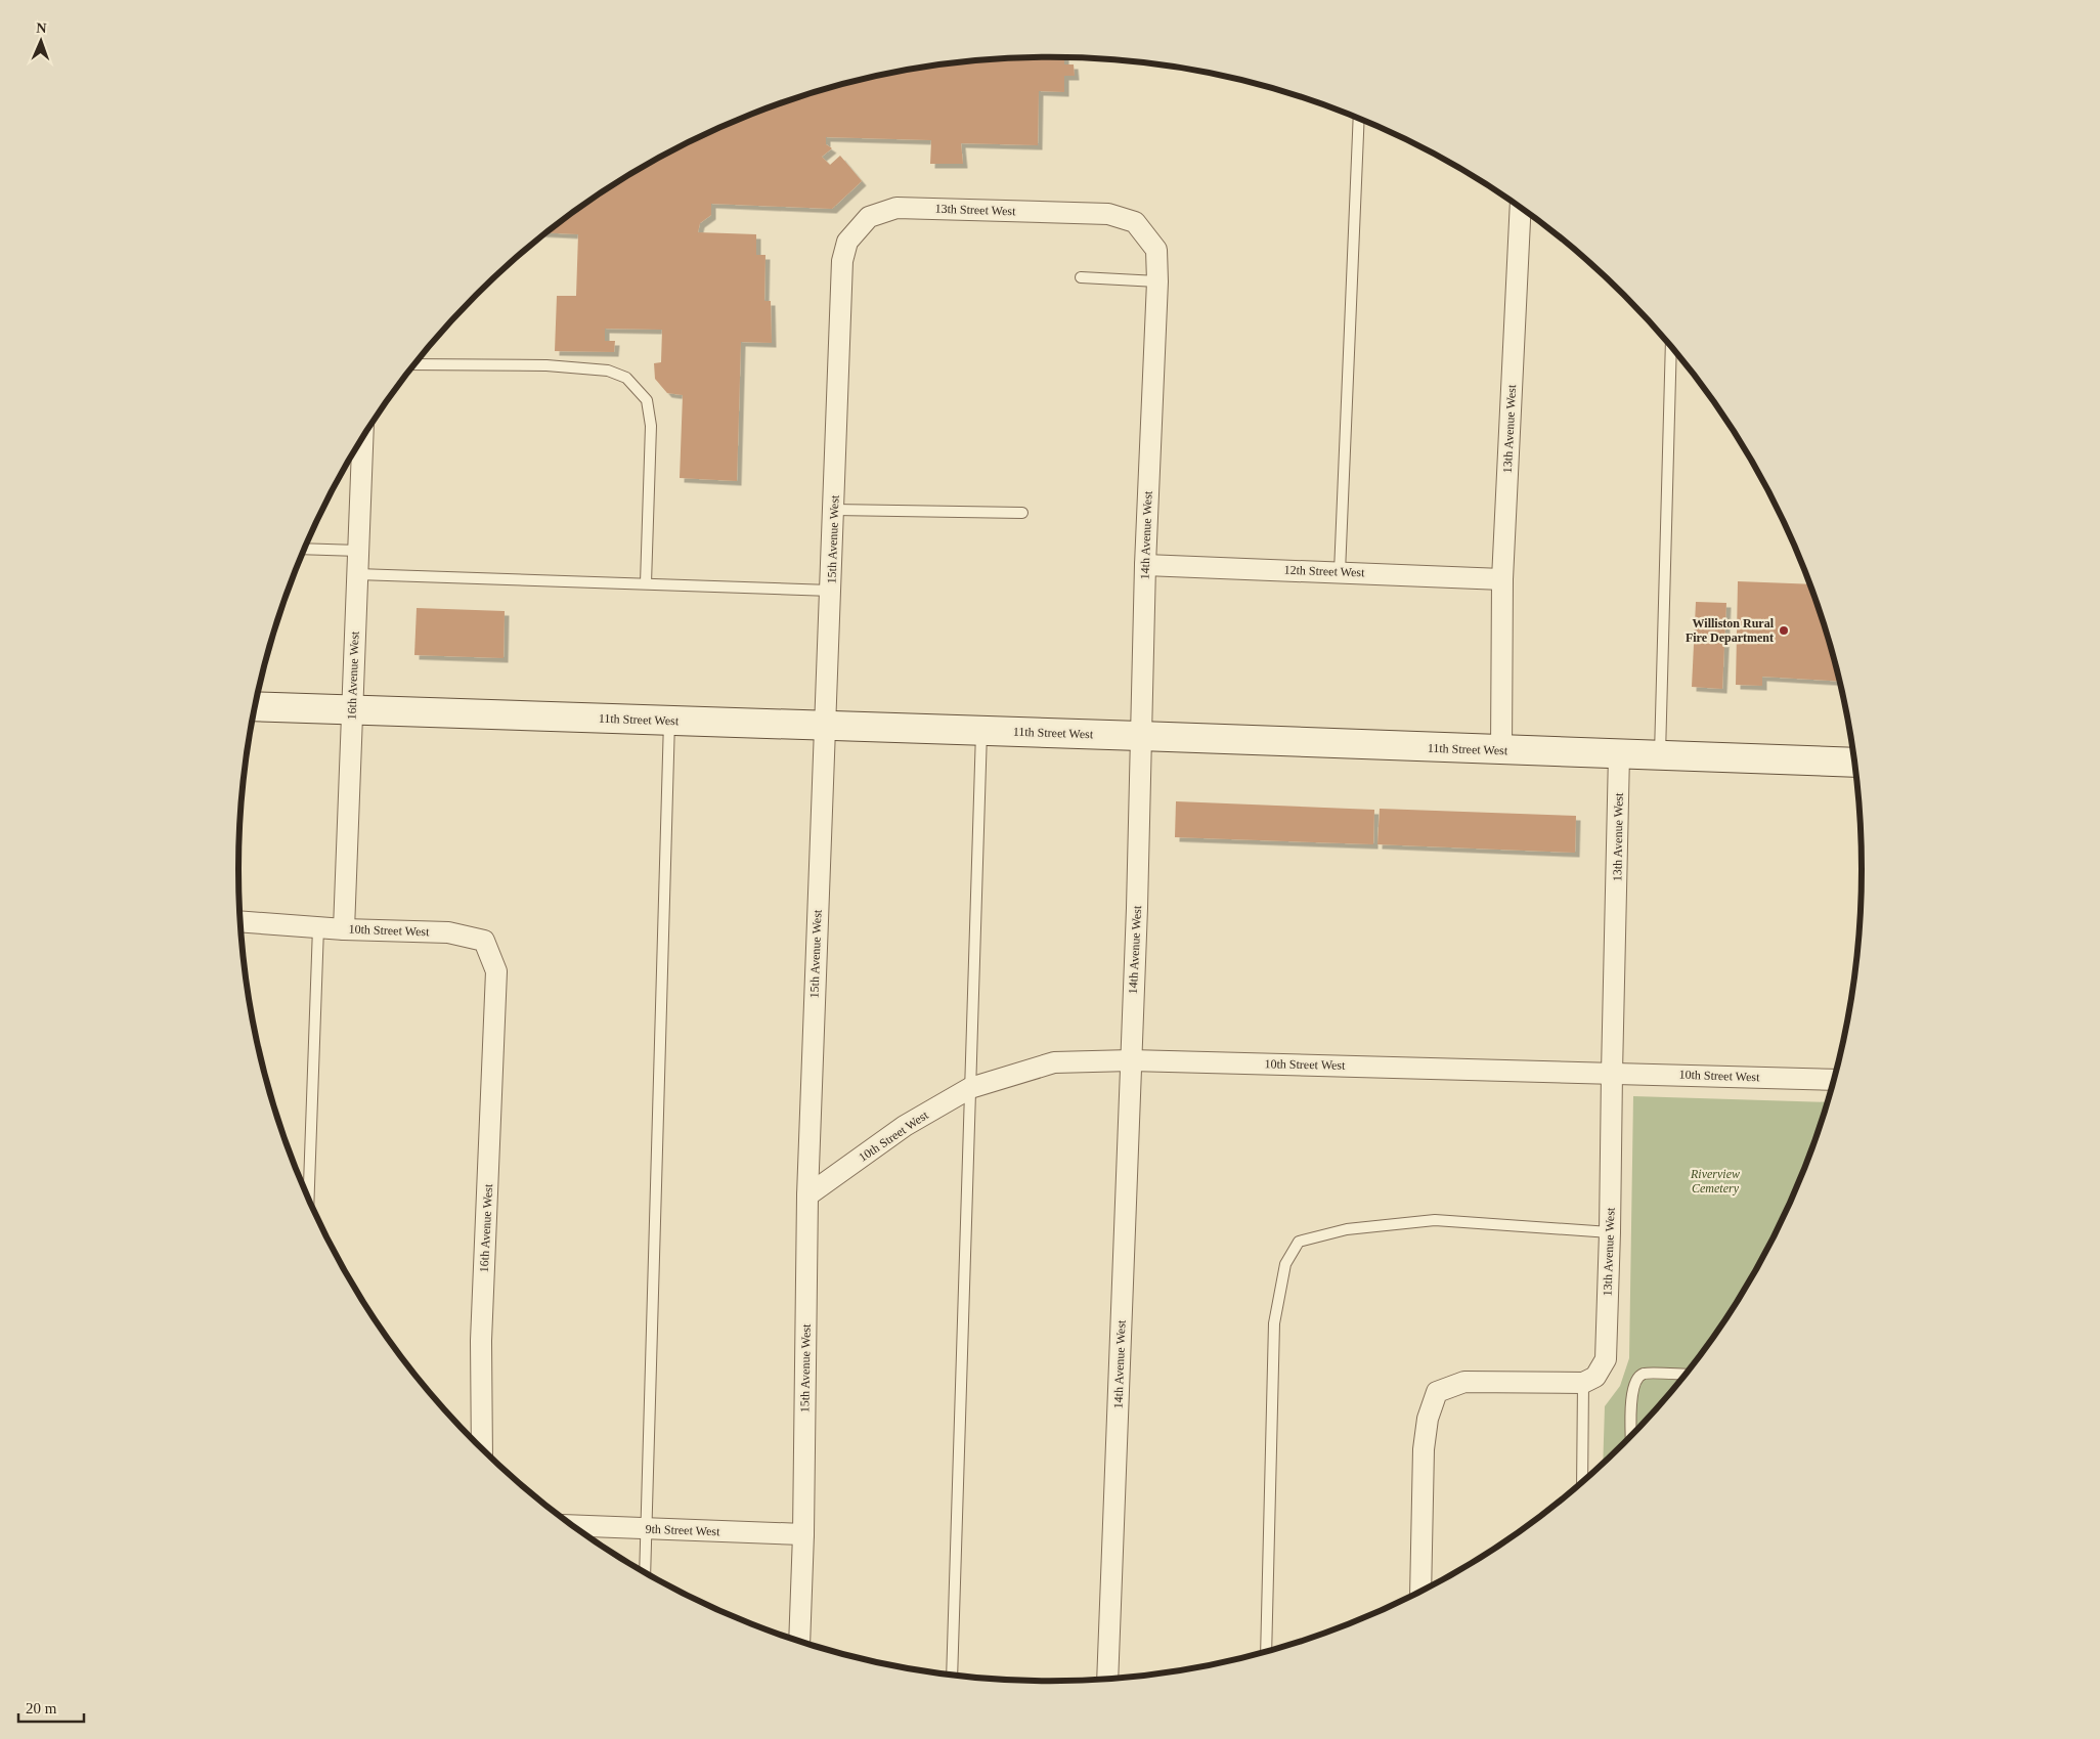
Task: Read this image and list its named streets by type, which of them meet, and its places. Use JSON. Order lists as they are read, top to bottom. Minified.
{"streets":{"main road":["11th Street West"],"street":["13th Street West","13th Avenue West","14th Avenue West","15th Avenue West","12th Street West","16th Avenue West","10th Street West","9th Street West"]},"crossings":[["13th Street West","14th Avenue West"],["13th Street West","15th Avenue West"],["13th Avenue West","12th Street West"],["13th Avenue West","11th Street West"],["13th Avenue West","10th Street West"],["14th Avenue West","12th Street West"],["14th Avenue West","11th Street West"],["14th Avenue West","10th Street West"],["15th Avenue West","11th Street West"],["15th Avenue West","10th Street West"],["15th Avenue West","9th Street West"],["16th Avenue West","11th Street West"],["16th Avenue West","10th Street West"]],"parks":["Riverview Cemetery"],"places":["Williston Rural Fire Department"],"scale_bar":"20 m","north":"top"}
